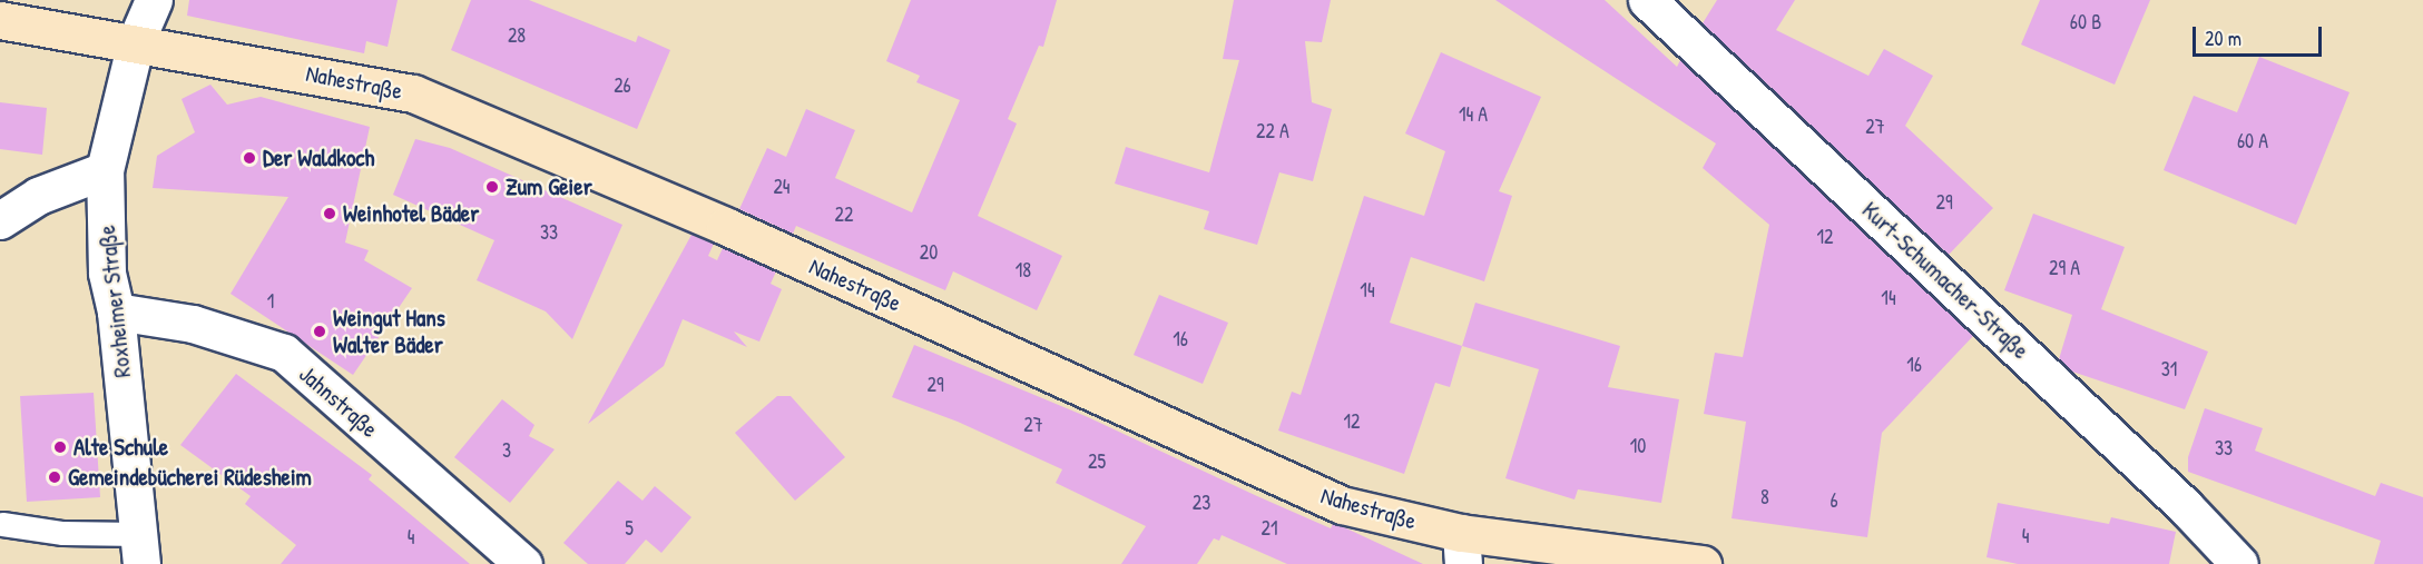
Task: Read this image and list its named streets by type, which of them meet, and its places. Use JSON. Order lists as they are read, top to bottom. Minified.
{"streets":{"street":["Nahestraße","Kurt-Schumacher-Straße","Roxheimer Straße","Jahnstraße"]},"crossings":[["Nahestraße","Roxheimer Straße"],["Roxheimer Straße","Jahnstraße"]],"places":["Der Waldkoch","Zum Geier","Weinhotel Bäder","Weingut Hans Walter Bäder","Alte Schule","Gemeindebücherei Rüdesheim"],"house_numbers":["60 B","28","26","14 A","27","22 A","60 A","24","29","22","33","12","20","29 A","18","14","14","1","16","16","31","29","12","27","10","33","3","25","8","6","23","5","21","4","4"],"scale_bar":"20 m"}
